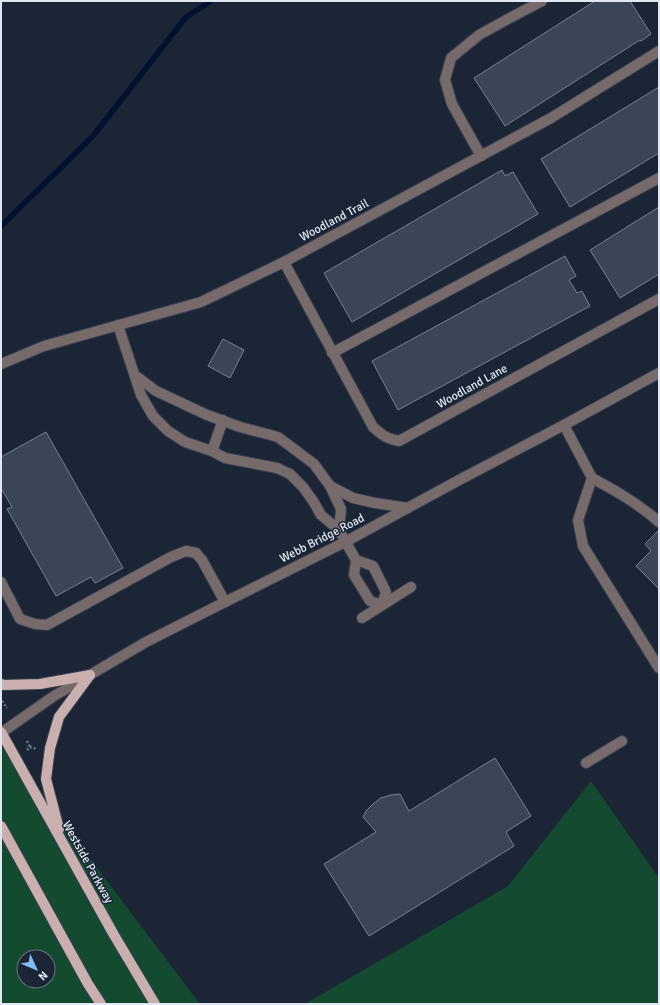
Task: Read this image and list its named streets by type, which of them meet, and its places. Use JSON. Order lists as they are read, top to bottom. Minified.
{"streets":{"main road":["Westside Parkway"],"street":["Woodland Trail","Woodland Lane","Webb Bridge Road"]},"crossings":[["Woodland Trail","Woodland Lane"],["Webb Bridge Road","Westside Parkway"]],"north":"bottom right"}
